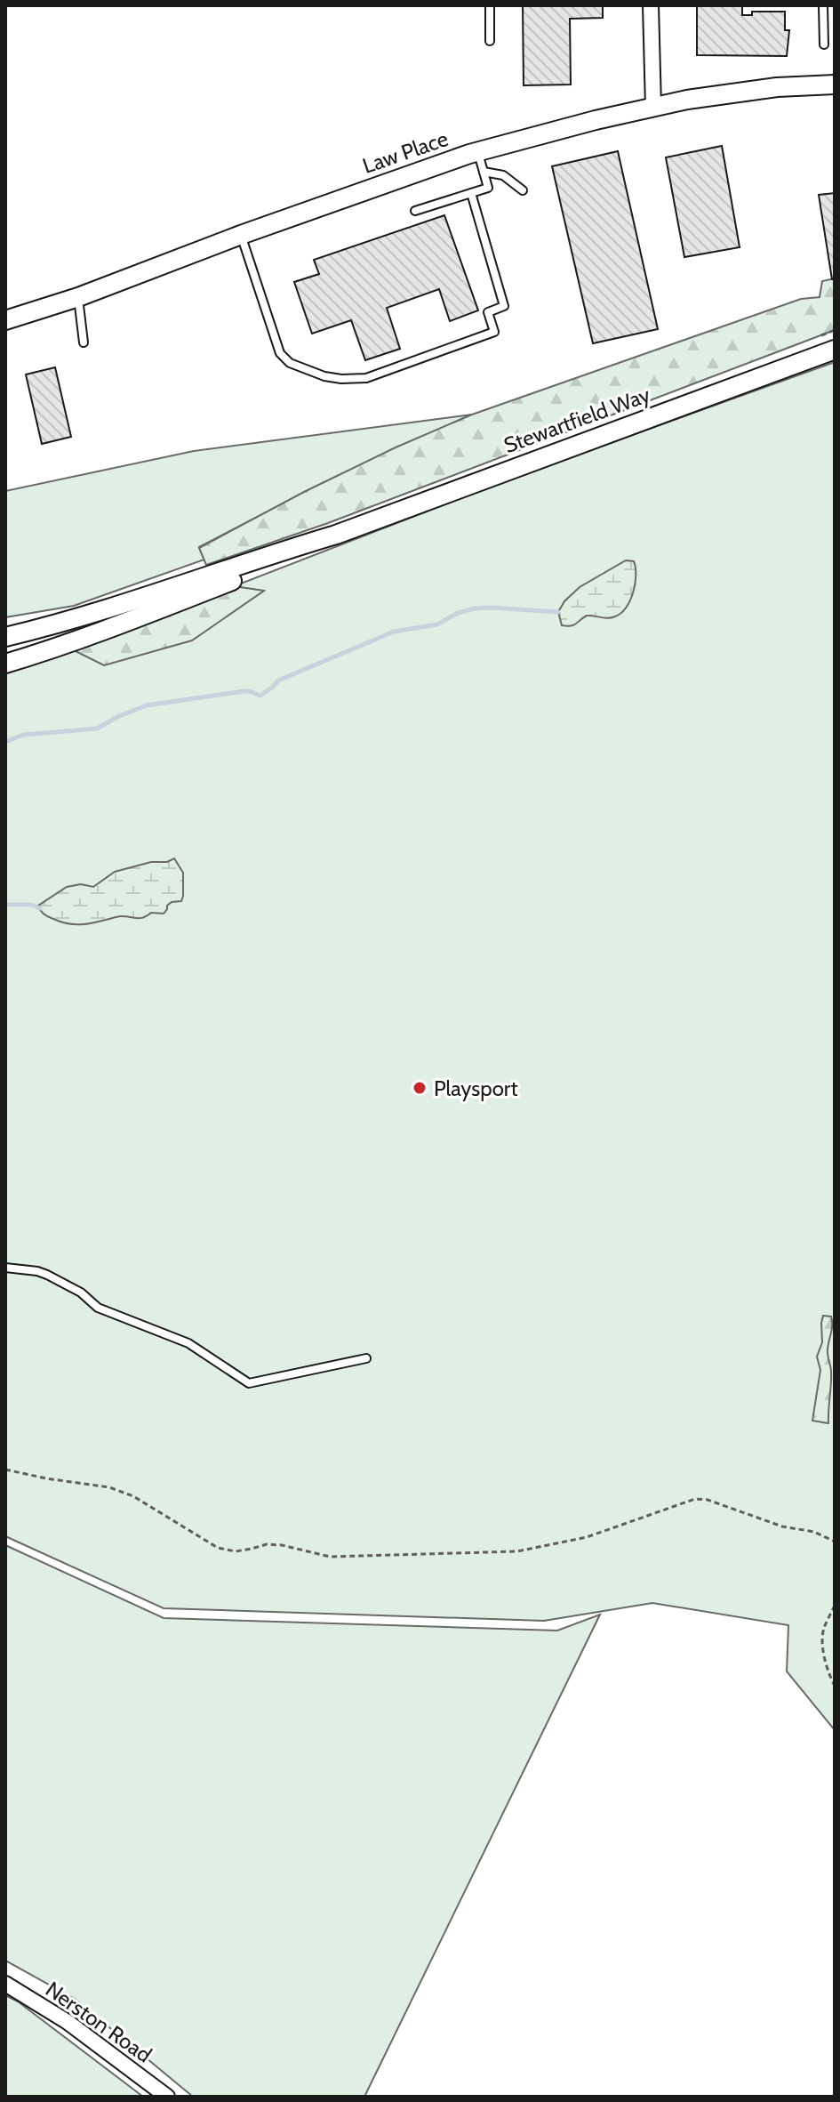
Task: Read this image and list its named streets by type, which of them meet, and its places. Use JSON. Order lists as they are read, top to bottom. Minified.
{"streets":{"street":["Law Place","Stewartfield Way","Nerston Road"]},"places":["Playsport"]}
